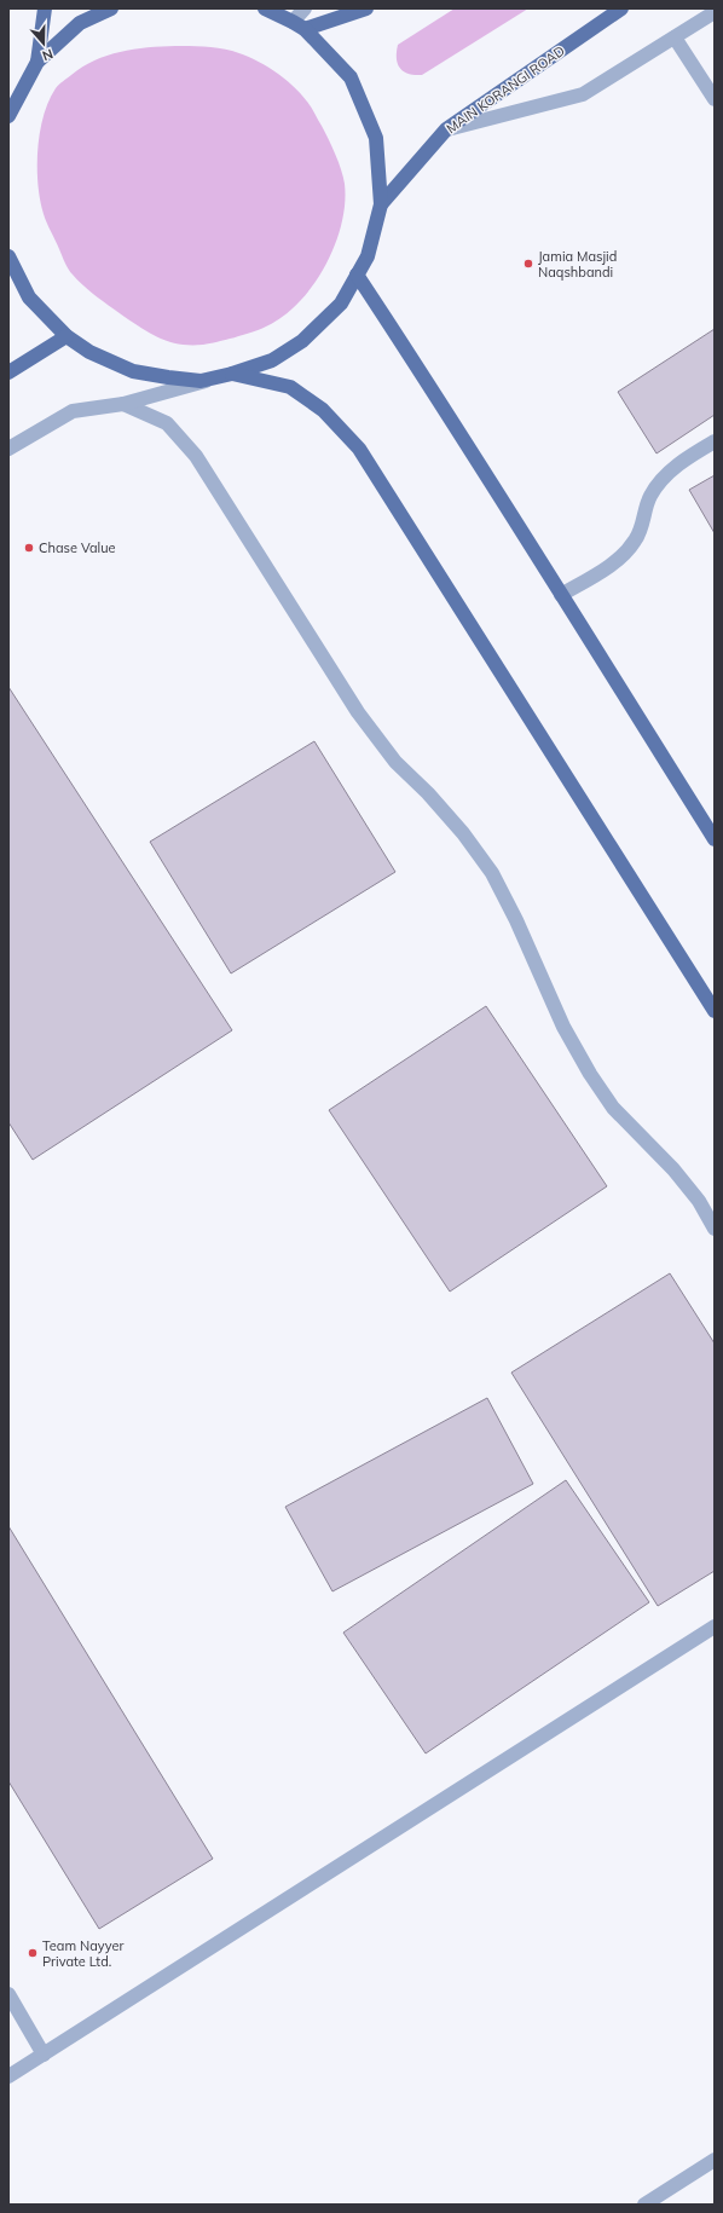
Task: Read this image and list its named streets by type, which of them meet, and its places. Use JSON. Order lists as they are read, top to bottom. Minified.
{"streets":{"main road":["MAIN KORANGI ROAD"]},"places":["Jamia Masjid Naqshbandi","Chase Value","Team Nayyer Private Ltd."],"north":"bottom"}
